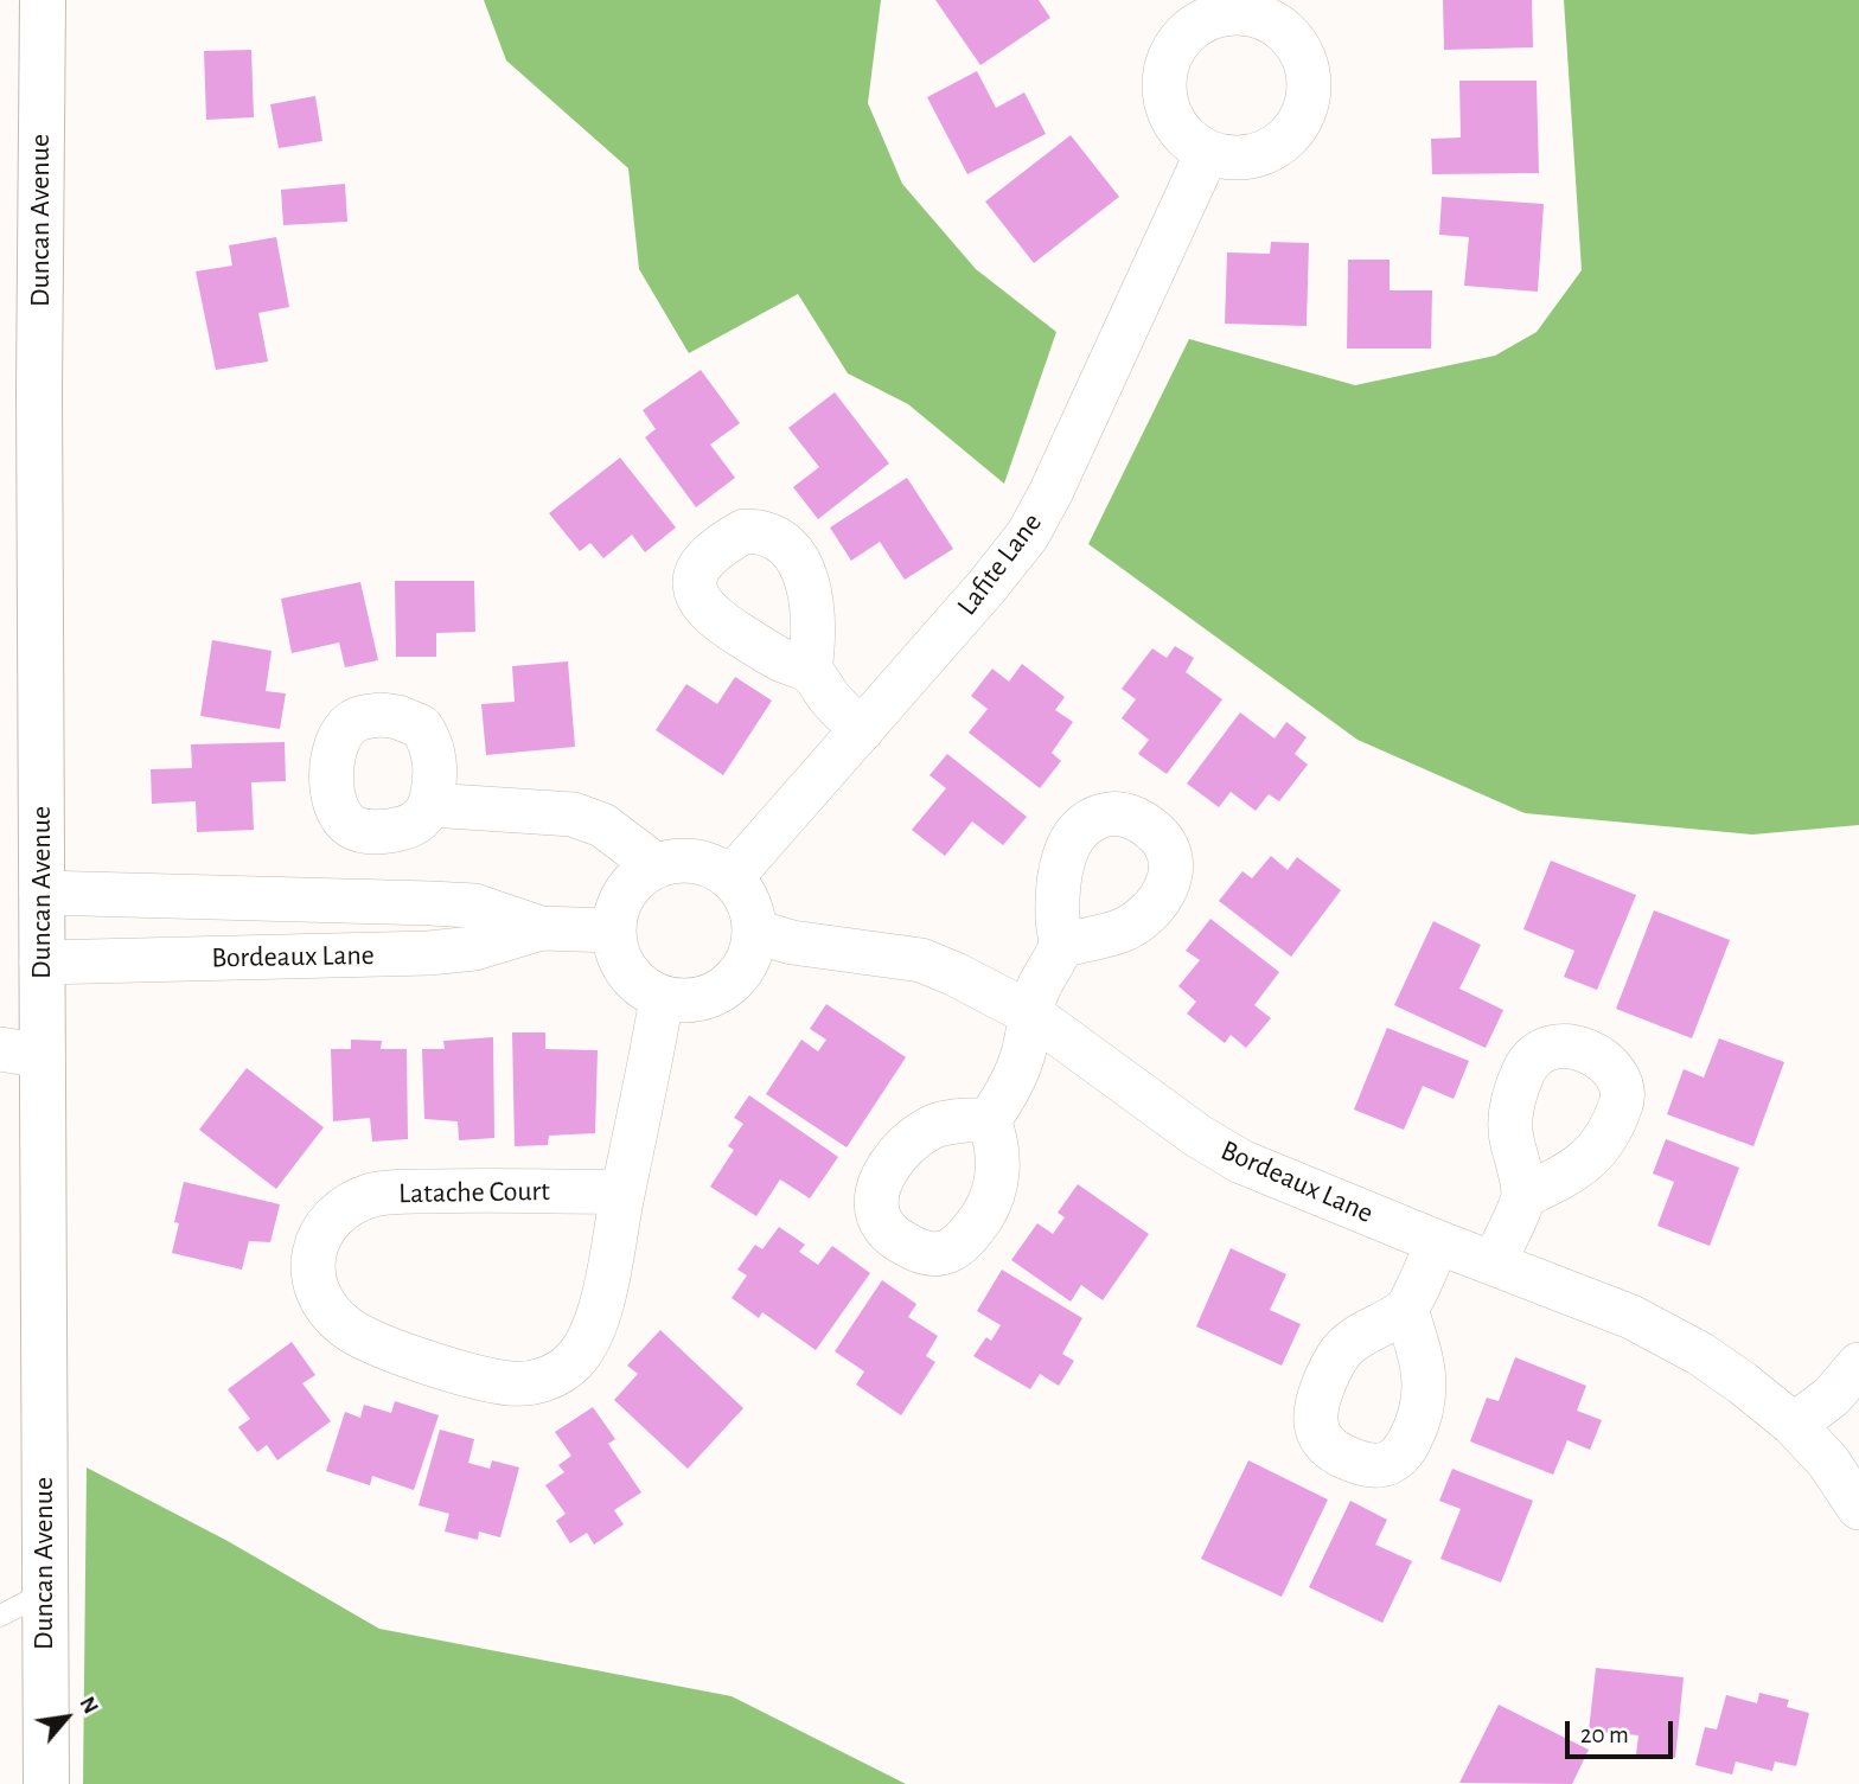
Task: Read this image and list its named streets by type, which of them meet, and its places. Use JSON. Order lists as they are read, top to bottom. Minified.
{"streets":{"main road":["Duncan Avenue"],"street":["Lafite Lane","Bordeaux Lane","Latache Court"]},"crossings":[["Duncan Avenue","Bordeaux Lane"],["Lafite Lane","Bordeaux Lane"],["Lafite Lane","Latache Court"],["Bordeaux Lane","Latache Court"]],"scale_bar":"20 m","north":"top right"}
